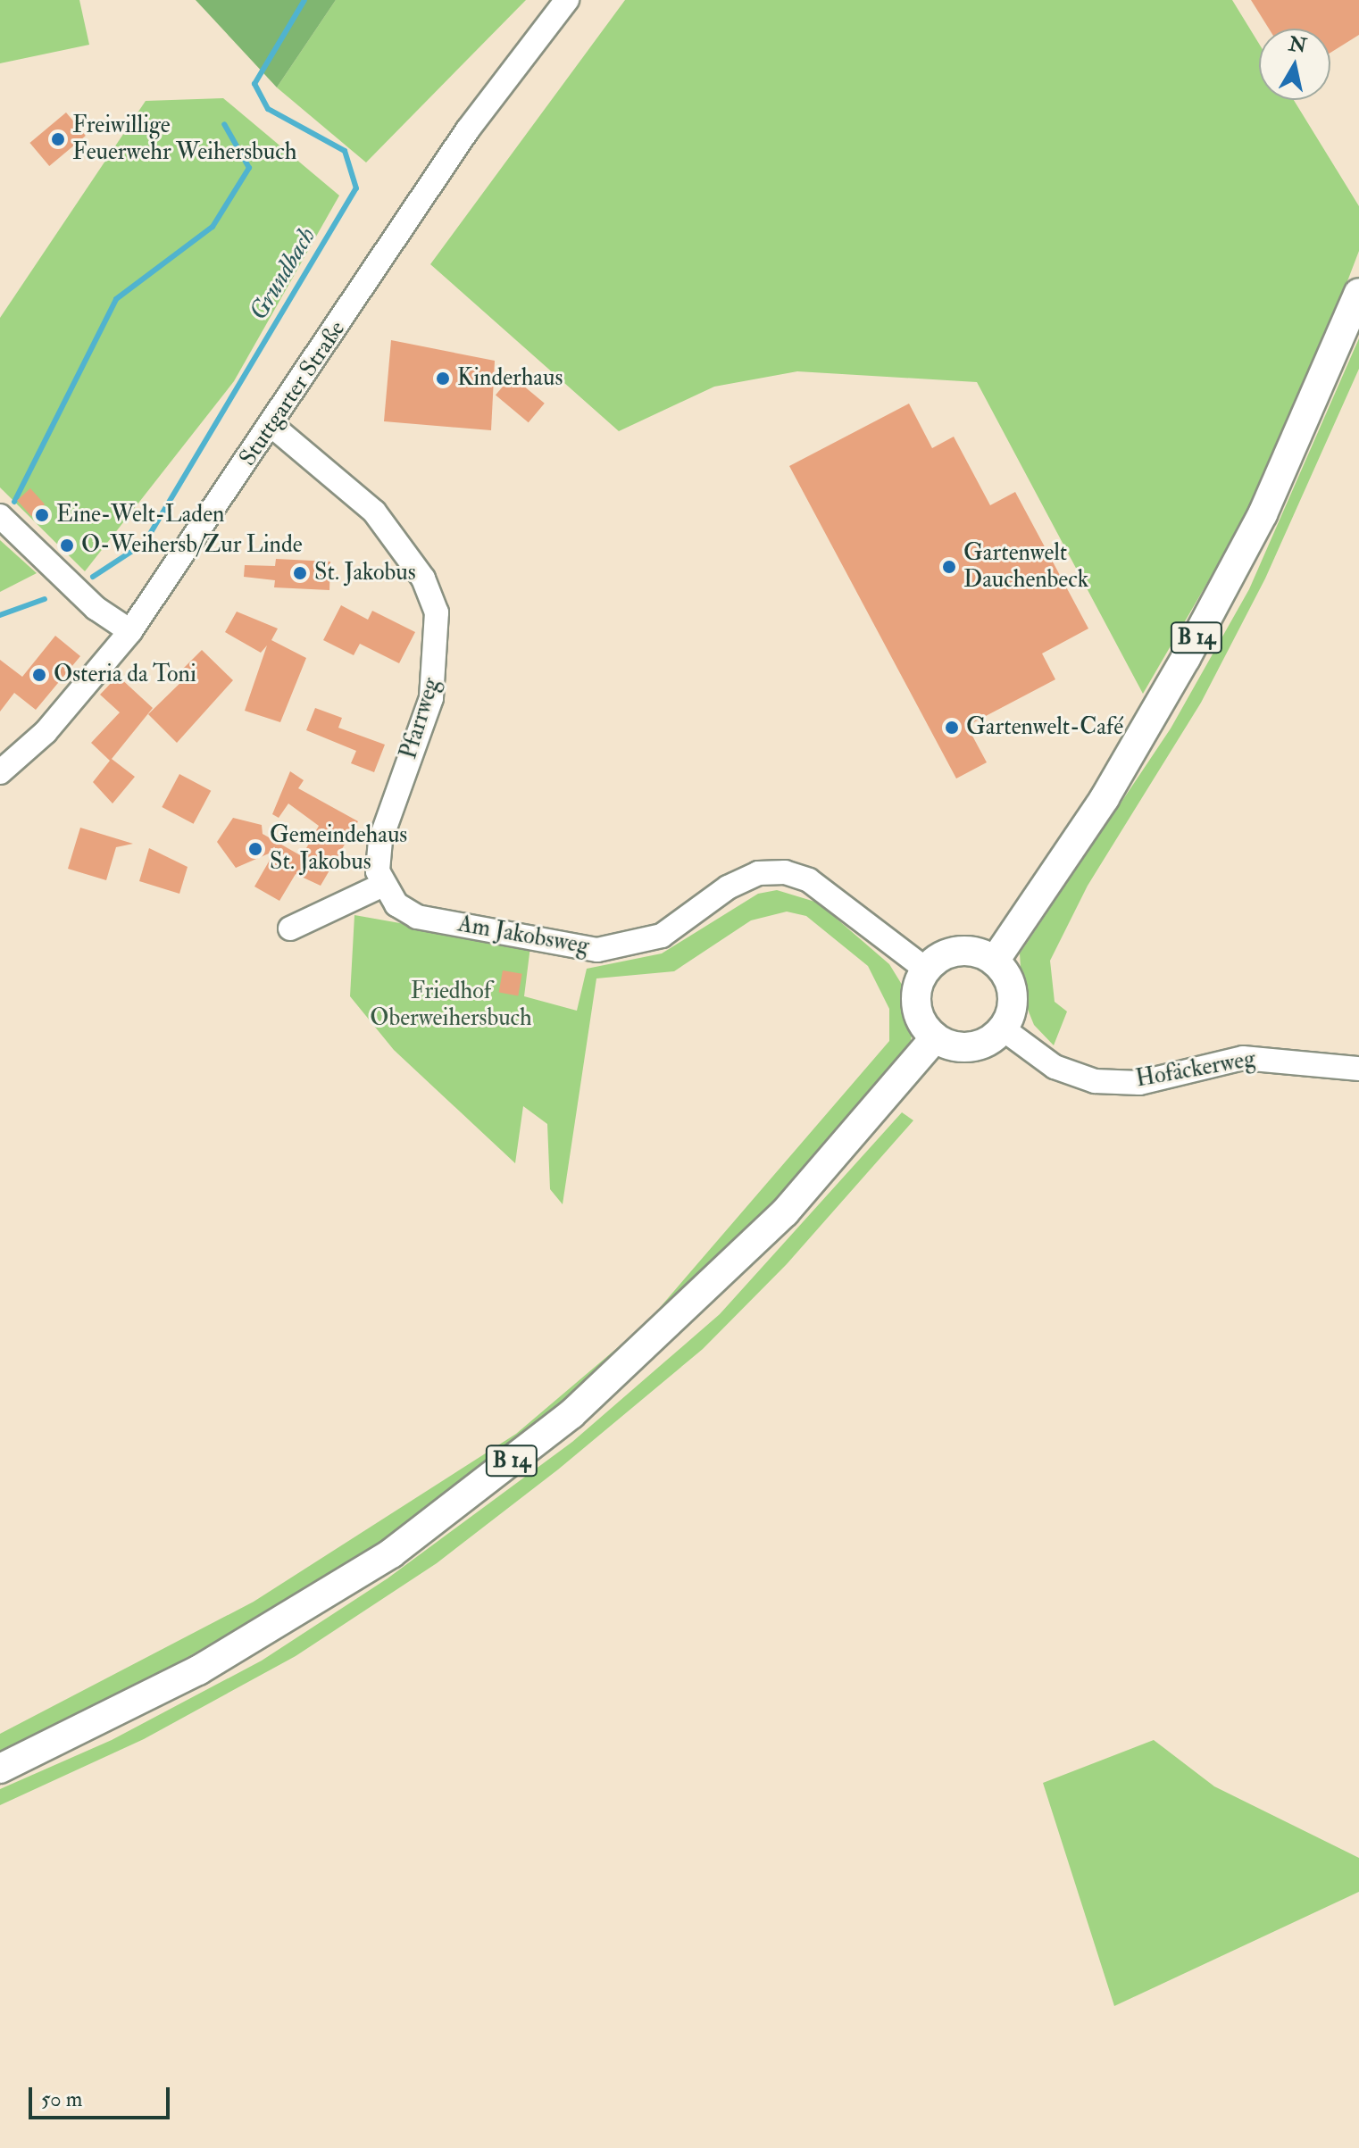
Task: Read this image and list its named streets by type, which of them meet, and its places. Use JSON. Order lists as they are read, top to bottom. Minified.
{"streets":{"main road":["B 14"],"street":["Stuttgarter Straße","Pfarrweg","Am Jakobsweg","Hofäckerweg"]},"crossings":[["Stuttgarter Straße","Pfarrweg"],["B 14","Am Jakobsweg"],["B 14","Hofäckerweg"],["Pfarrweg","Am Jakobsweg"],["Am Jakobsweg","Hofäckerweg"]],"water":["Grundbach"],"parks":["Friedhof Oberweihersbuch"],"places":["Freiwillige Feuerwehr Weihersbuch","Kinderhaus","Eine-Welt-Laden","O-Weihersb/Zur Linde","Gartenwelt Dauchenbeck","St. Jakobus","Osteria da Toni","Gartenwelt-Café","Gemeindehaus St. Jakobus"],"scale_bar":"50 m","north":"top"}
